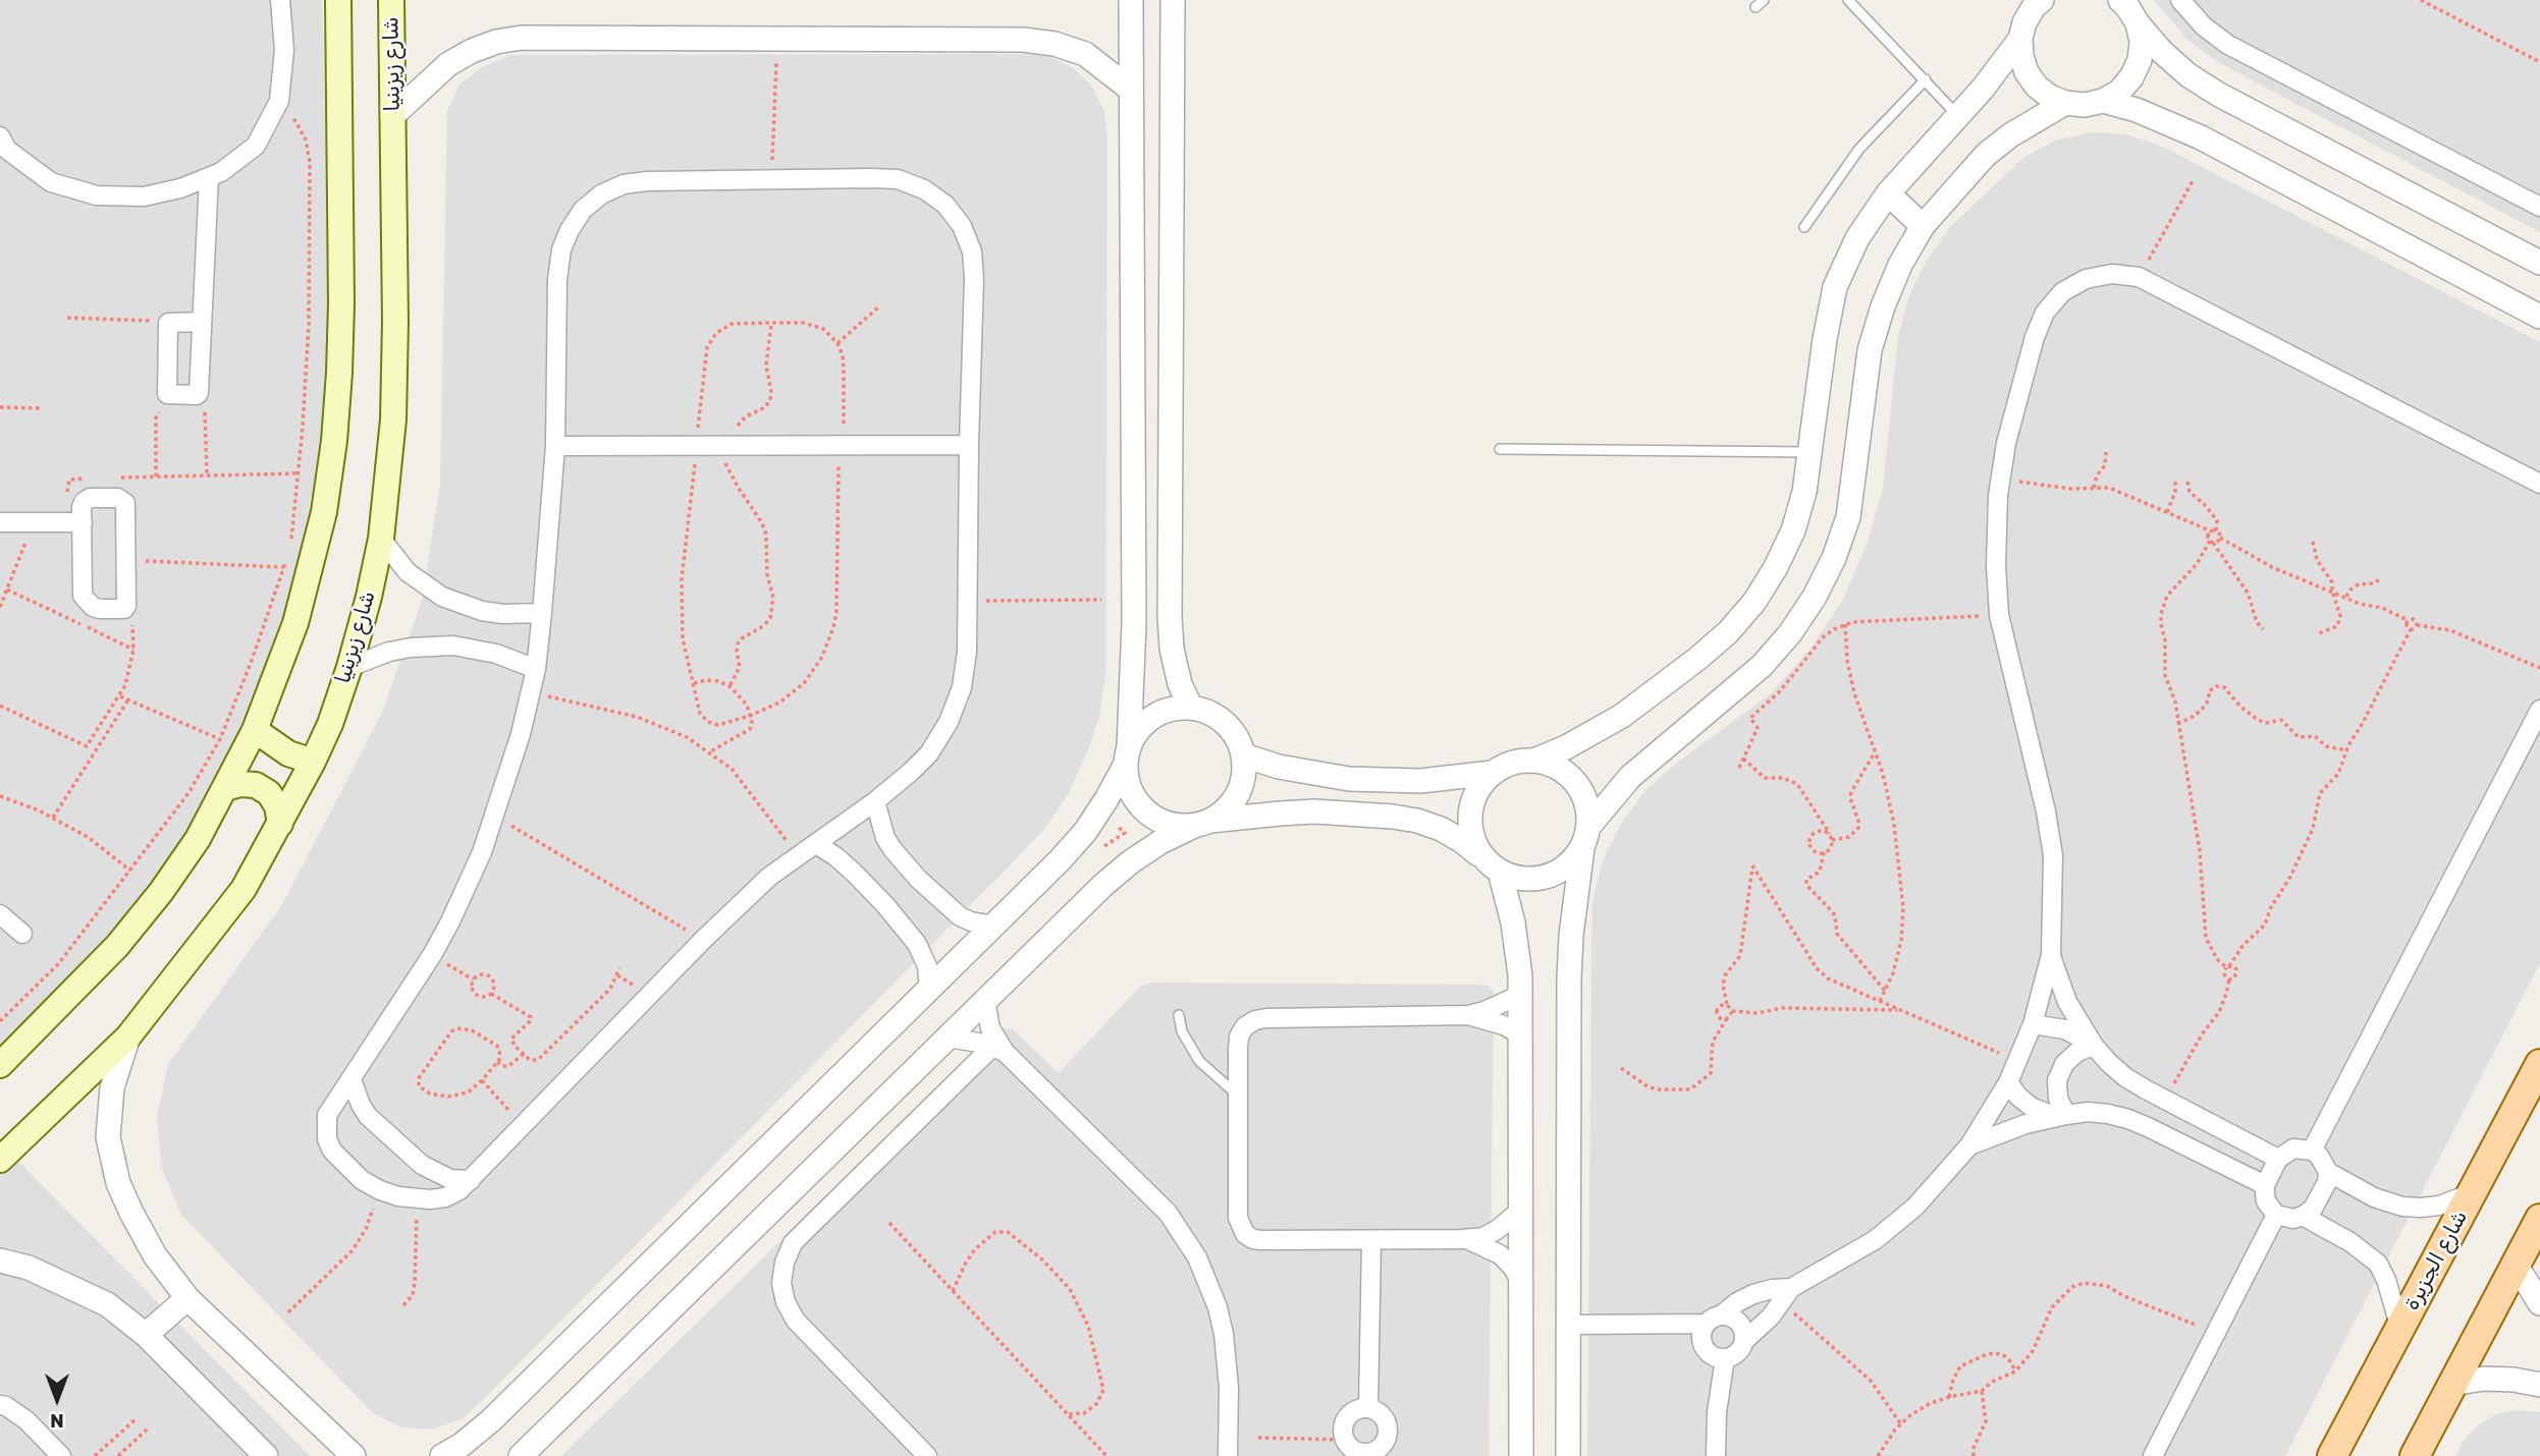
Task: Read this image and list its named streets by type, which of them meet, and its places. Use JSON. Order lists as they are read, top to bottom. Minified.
{"streets":{"main road":["شارع زيزينيا","شارع الجزيرة"]},"north":"bottom"}
